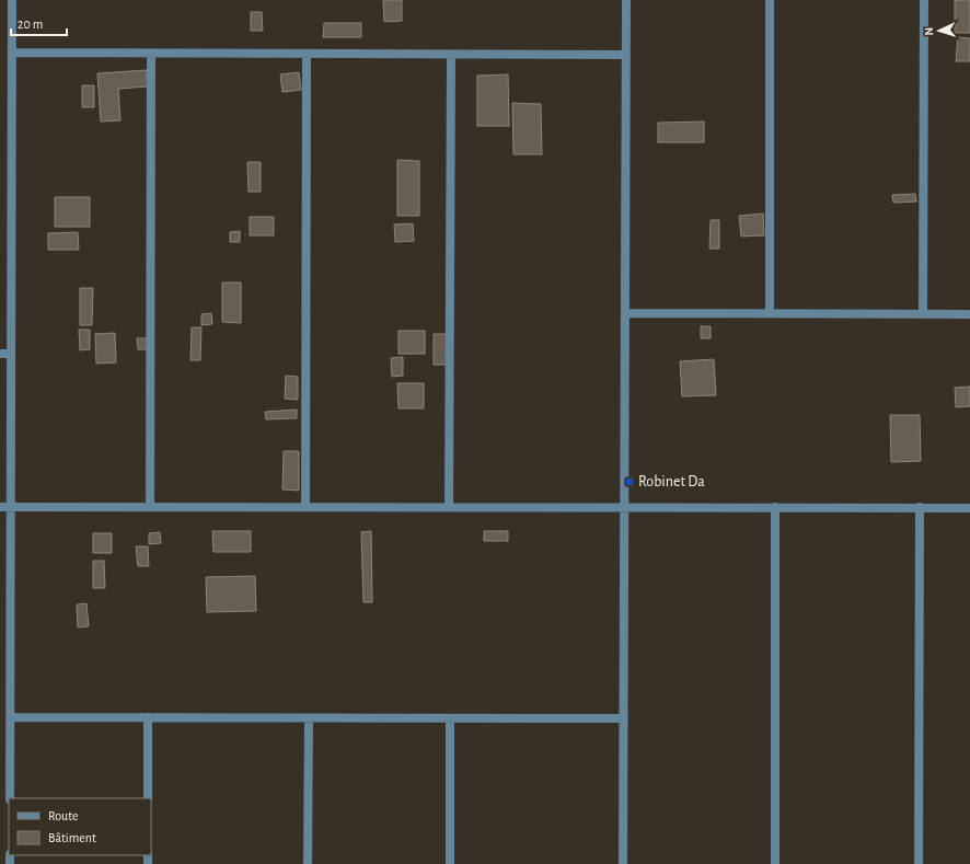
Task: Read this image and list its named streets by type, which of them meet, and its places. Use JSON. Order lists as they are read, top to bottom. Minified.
{"places":{"transit":["Robinet Da"]},"legend":["Route","Bâtiment"],"scale_bar":"20 m","north":"left"}
